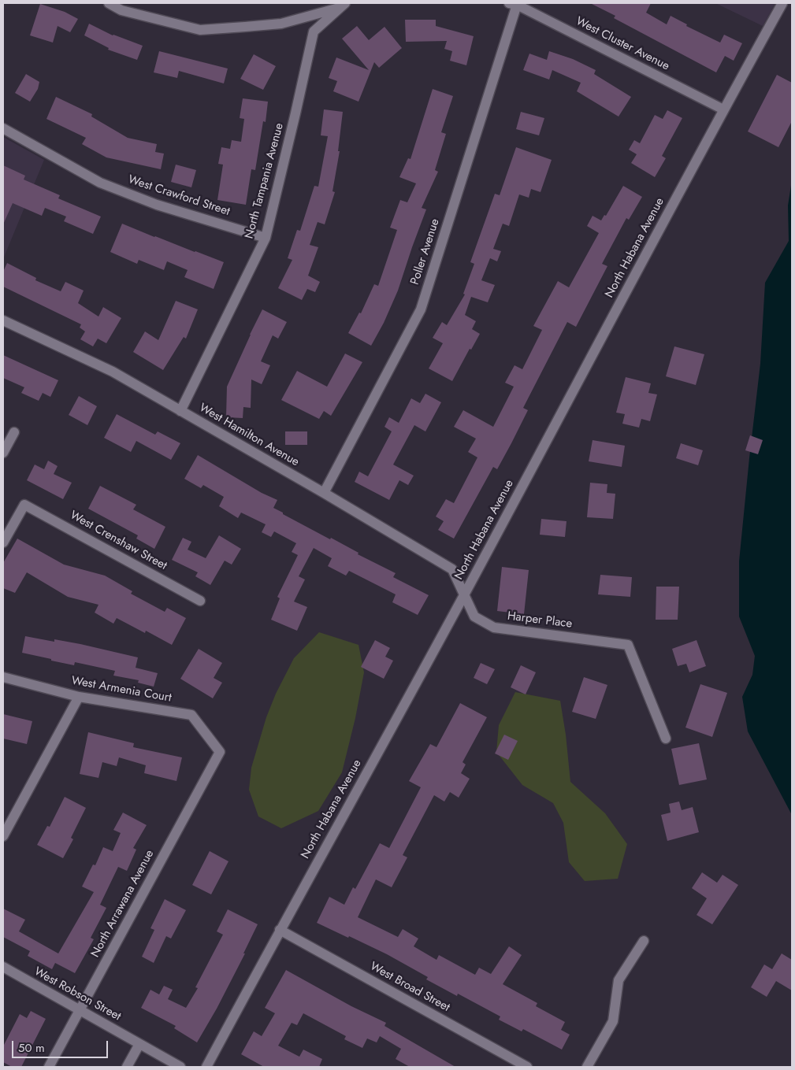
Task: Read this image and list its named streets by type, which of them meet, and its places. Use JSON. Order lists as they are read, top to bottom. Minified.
{"streets":{"street":["West Cluster Avenue","North Tampania Avenue","West Crawford Street","North Habana Avenue","Poller Avenue","West Hamilton Avenue","West Crenshaw Street","Harper Place","West Armenia Court","North Arrawana Avenue","West Broad Street","West Robson Street"]},"crossings":[["West Cluster Avenue","North Habana Avenue"],["West Cluster Avenue","Poller Avenue"],["North Tampania Avenue","West Crawford Street"],["North Tampania Avenue","West Hamilton Avenue"],["North Habana Avenue","West Hamilton Avenue"],["North Habana Avenue","Harper Place"],["North Habana Avenue","West Broad Street"],["Poller Avenue","West Hamilton Avenue"],["West Hamilton Avenue","Harper Place"],["West Armenia Court","North Arrawana Avenue"],["North Arrawana Avenue","West Robson Street"]],"scale_bar":"50 m"}
